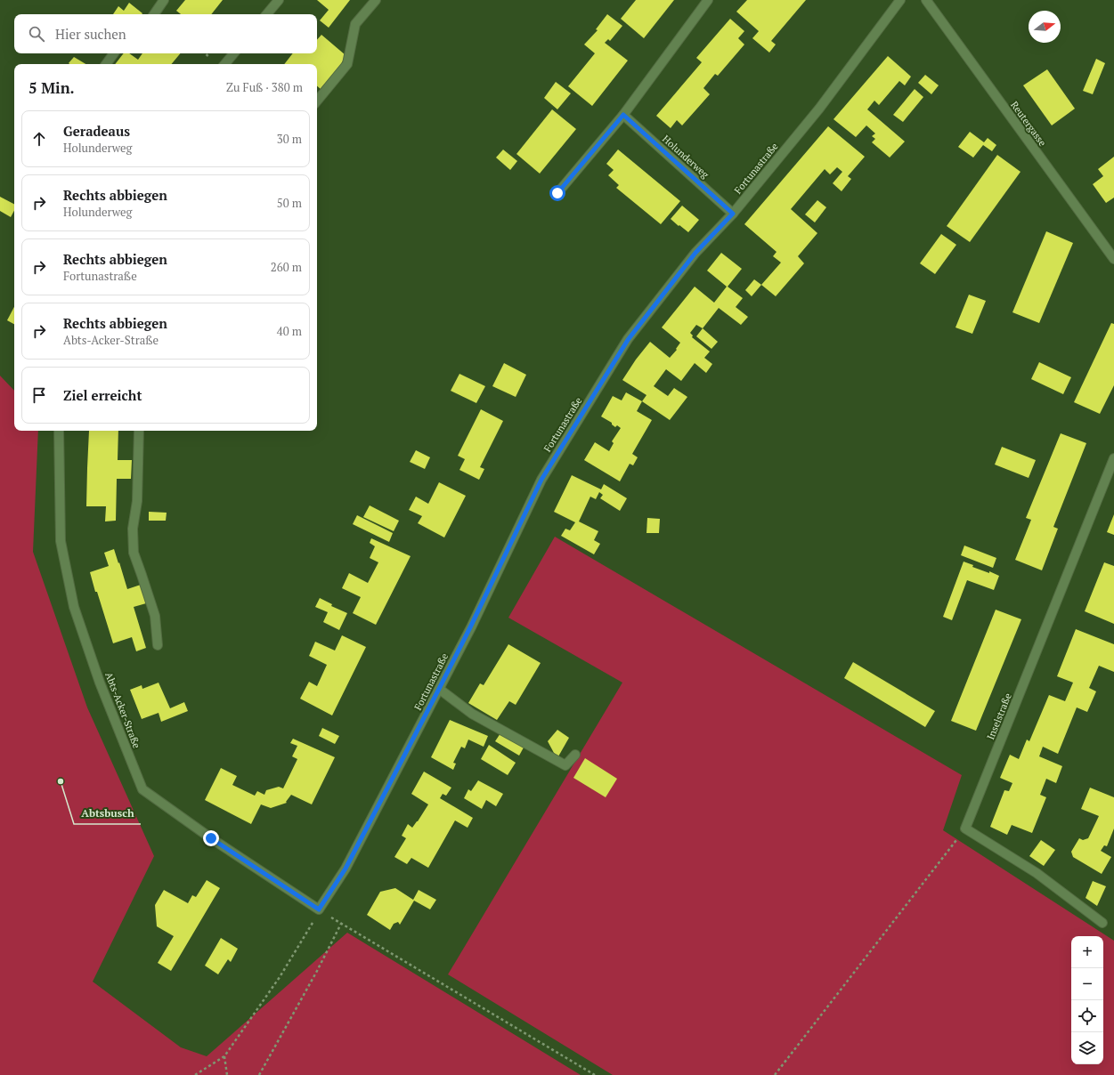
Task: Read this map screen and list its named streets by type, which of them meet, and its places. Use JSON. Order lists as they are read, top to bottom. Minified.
{"streets":{"street":["Reutergasse","Holunderweg","Fortunastraße","Abts-Acker-Straße","Inselstraße"]},"crossings":[["Holunderweg","Fortunastraße"],["Fortunastraße","Abts-Acker-Straße"]],"places":["Abtsbusch"],"north":"right","page":{"search":"Hier suchen","heading":["5 Min.","Zu Fuß · 380 m"],"list":[["Geradeaus","Holunderweg","30 m"],["Rechts abbiegen","Holunderweg","50 m"],["Rechts abbiegen","Fortunastraße","260 m"],["Rechts abbiegen","Abts-Acker-Straße","40 m"],"Ziel erreicht"],"map_buttons":["+","−"]}}
